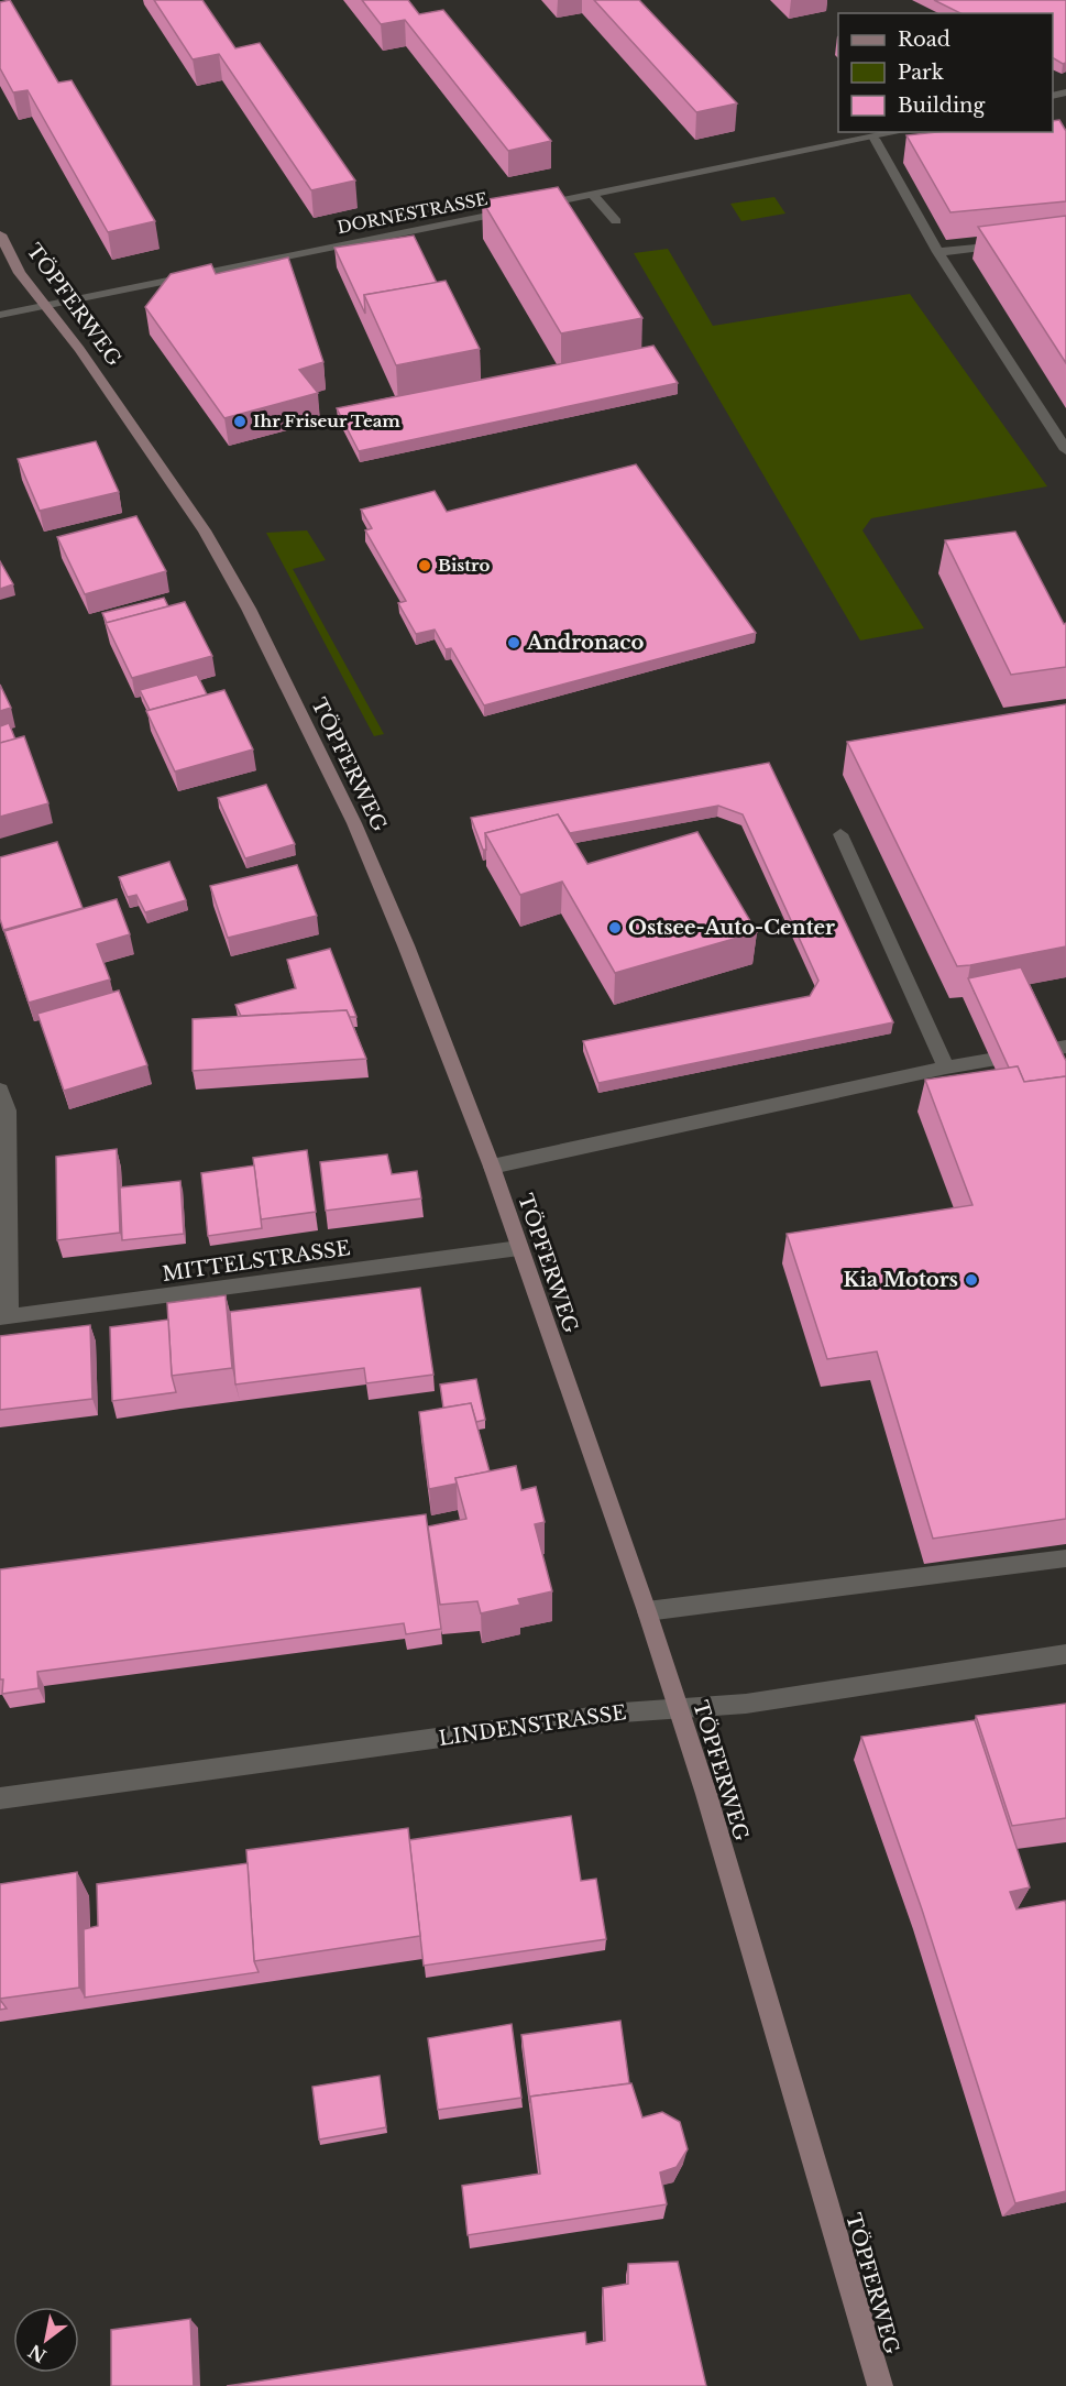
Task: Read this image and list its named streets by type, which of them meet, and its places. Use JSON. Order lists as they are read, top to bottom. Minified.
{"streets":{"main road":["TÖPFERWEG"],"street":["DORNESTRASSE","MITTELSTRASSE","LINDENSTRASSE"]},"crossings":[["DORNESTRASSE","TÖPFERWEG"],["TÖPFERWEG","MITTELSTRASSE"],["TÖPFERWEG","LINDENSTRASSE"]],"places":["Ihr Friseur Team","Bistro","Andronaco","Ostsee-Auto-Center","Kia Motors"],"legend":["Road","Park","Building"],"north":"bottom left"}
